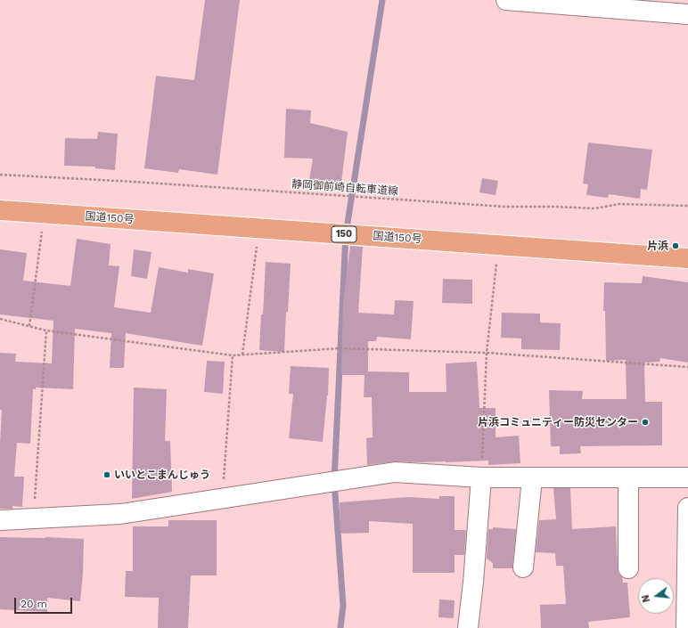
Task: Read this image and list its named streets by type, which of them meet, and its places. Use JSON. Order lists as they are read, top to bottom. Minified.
{"streets":{"highway":["国道150号","150"],"path":["静岡御前崎自転車道線"]},"places":["片浜","片浜コミュニティー防災センター","いいとこまんじゅう"],"scale_bar":"20 m","north":"left"}
